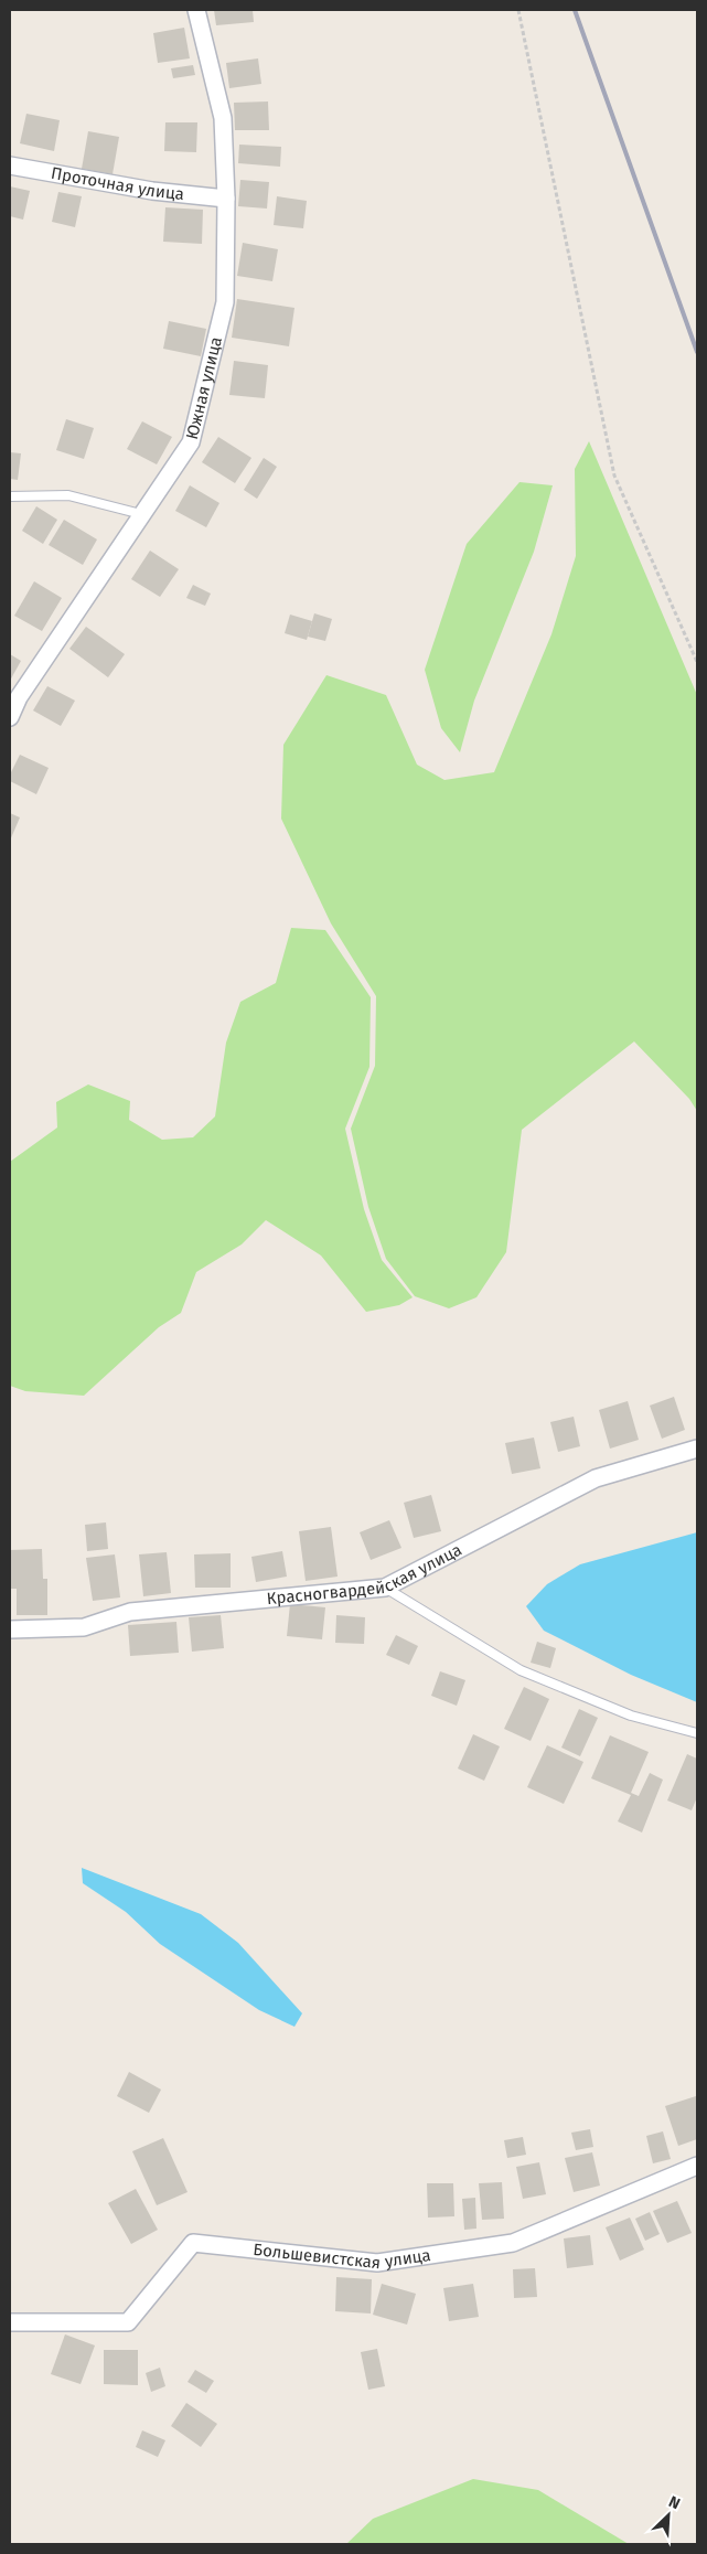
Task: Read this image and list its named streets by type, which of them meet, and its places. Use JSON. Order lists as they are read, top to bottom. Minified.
{"streets":{"street":["Проточная улица","Южная улица","Красногвардейская улица","Большевистская улица"]},"crossings":[["Проточная улица","Южная улица"]],"north":"top right"}
